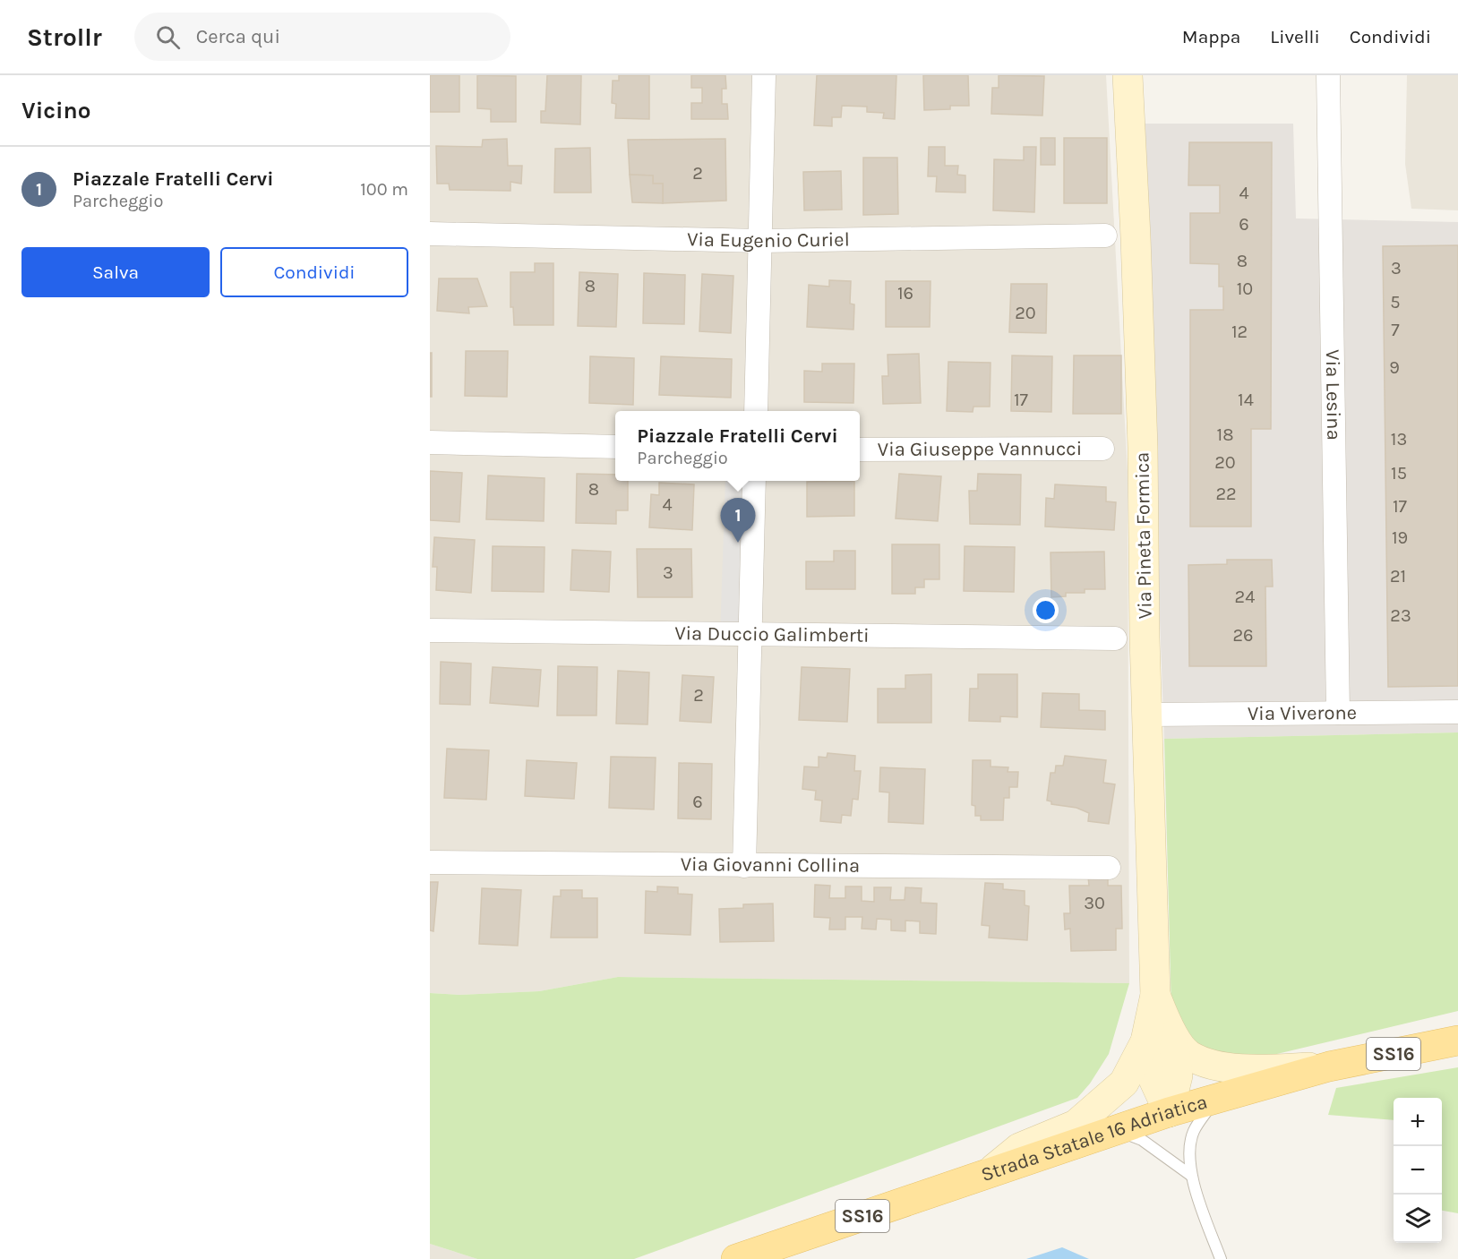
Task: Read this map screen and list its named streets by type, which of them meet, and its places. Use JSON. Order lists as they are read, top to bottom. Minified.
{"streets":{"main road":["SS16","Strada Statale 16 Adriatica"],"street":["Via Eugenio Curiel","Via Lesina","Via Giuseppe Vannucci","Via Pineta Formica","Via Duccio Galimberti","Via Viverone","Via Giovanni Collina"]},"crossings":[["Via Lesina","Via Viverone"],["Via Pineta Formica","Via Viverone"],["Via Pineta Formica","Strada Statale 16 Adriatica"]],"house_numbers":["2","4","6","8","3","8","10","16","5","20","7","12","9","17","14","18","13","20","15","8","22","4","17","19","3","21","24","23","26","2","6","30"],"page":{"header":"Strollr","search":"Cerca qui","nav":["Mappa","Livelli","Condividi"],"heading":"Vicino","list":[{"mark":"1","name":"Piazzale Fratelli Cervi","note":"Parcheggio","value":"100 m"}],"buttons":["Salva","Condividi"],"popup":["Piazzale Fratelli Cervi","Parcheggio"],"pins":"1","map_buttons":["+","−"]}}
